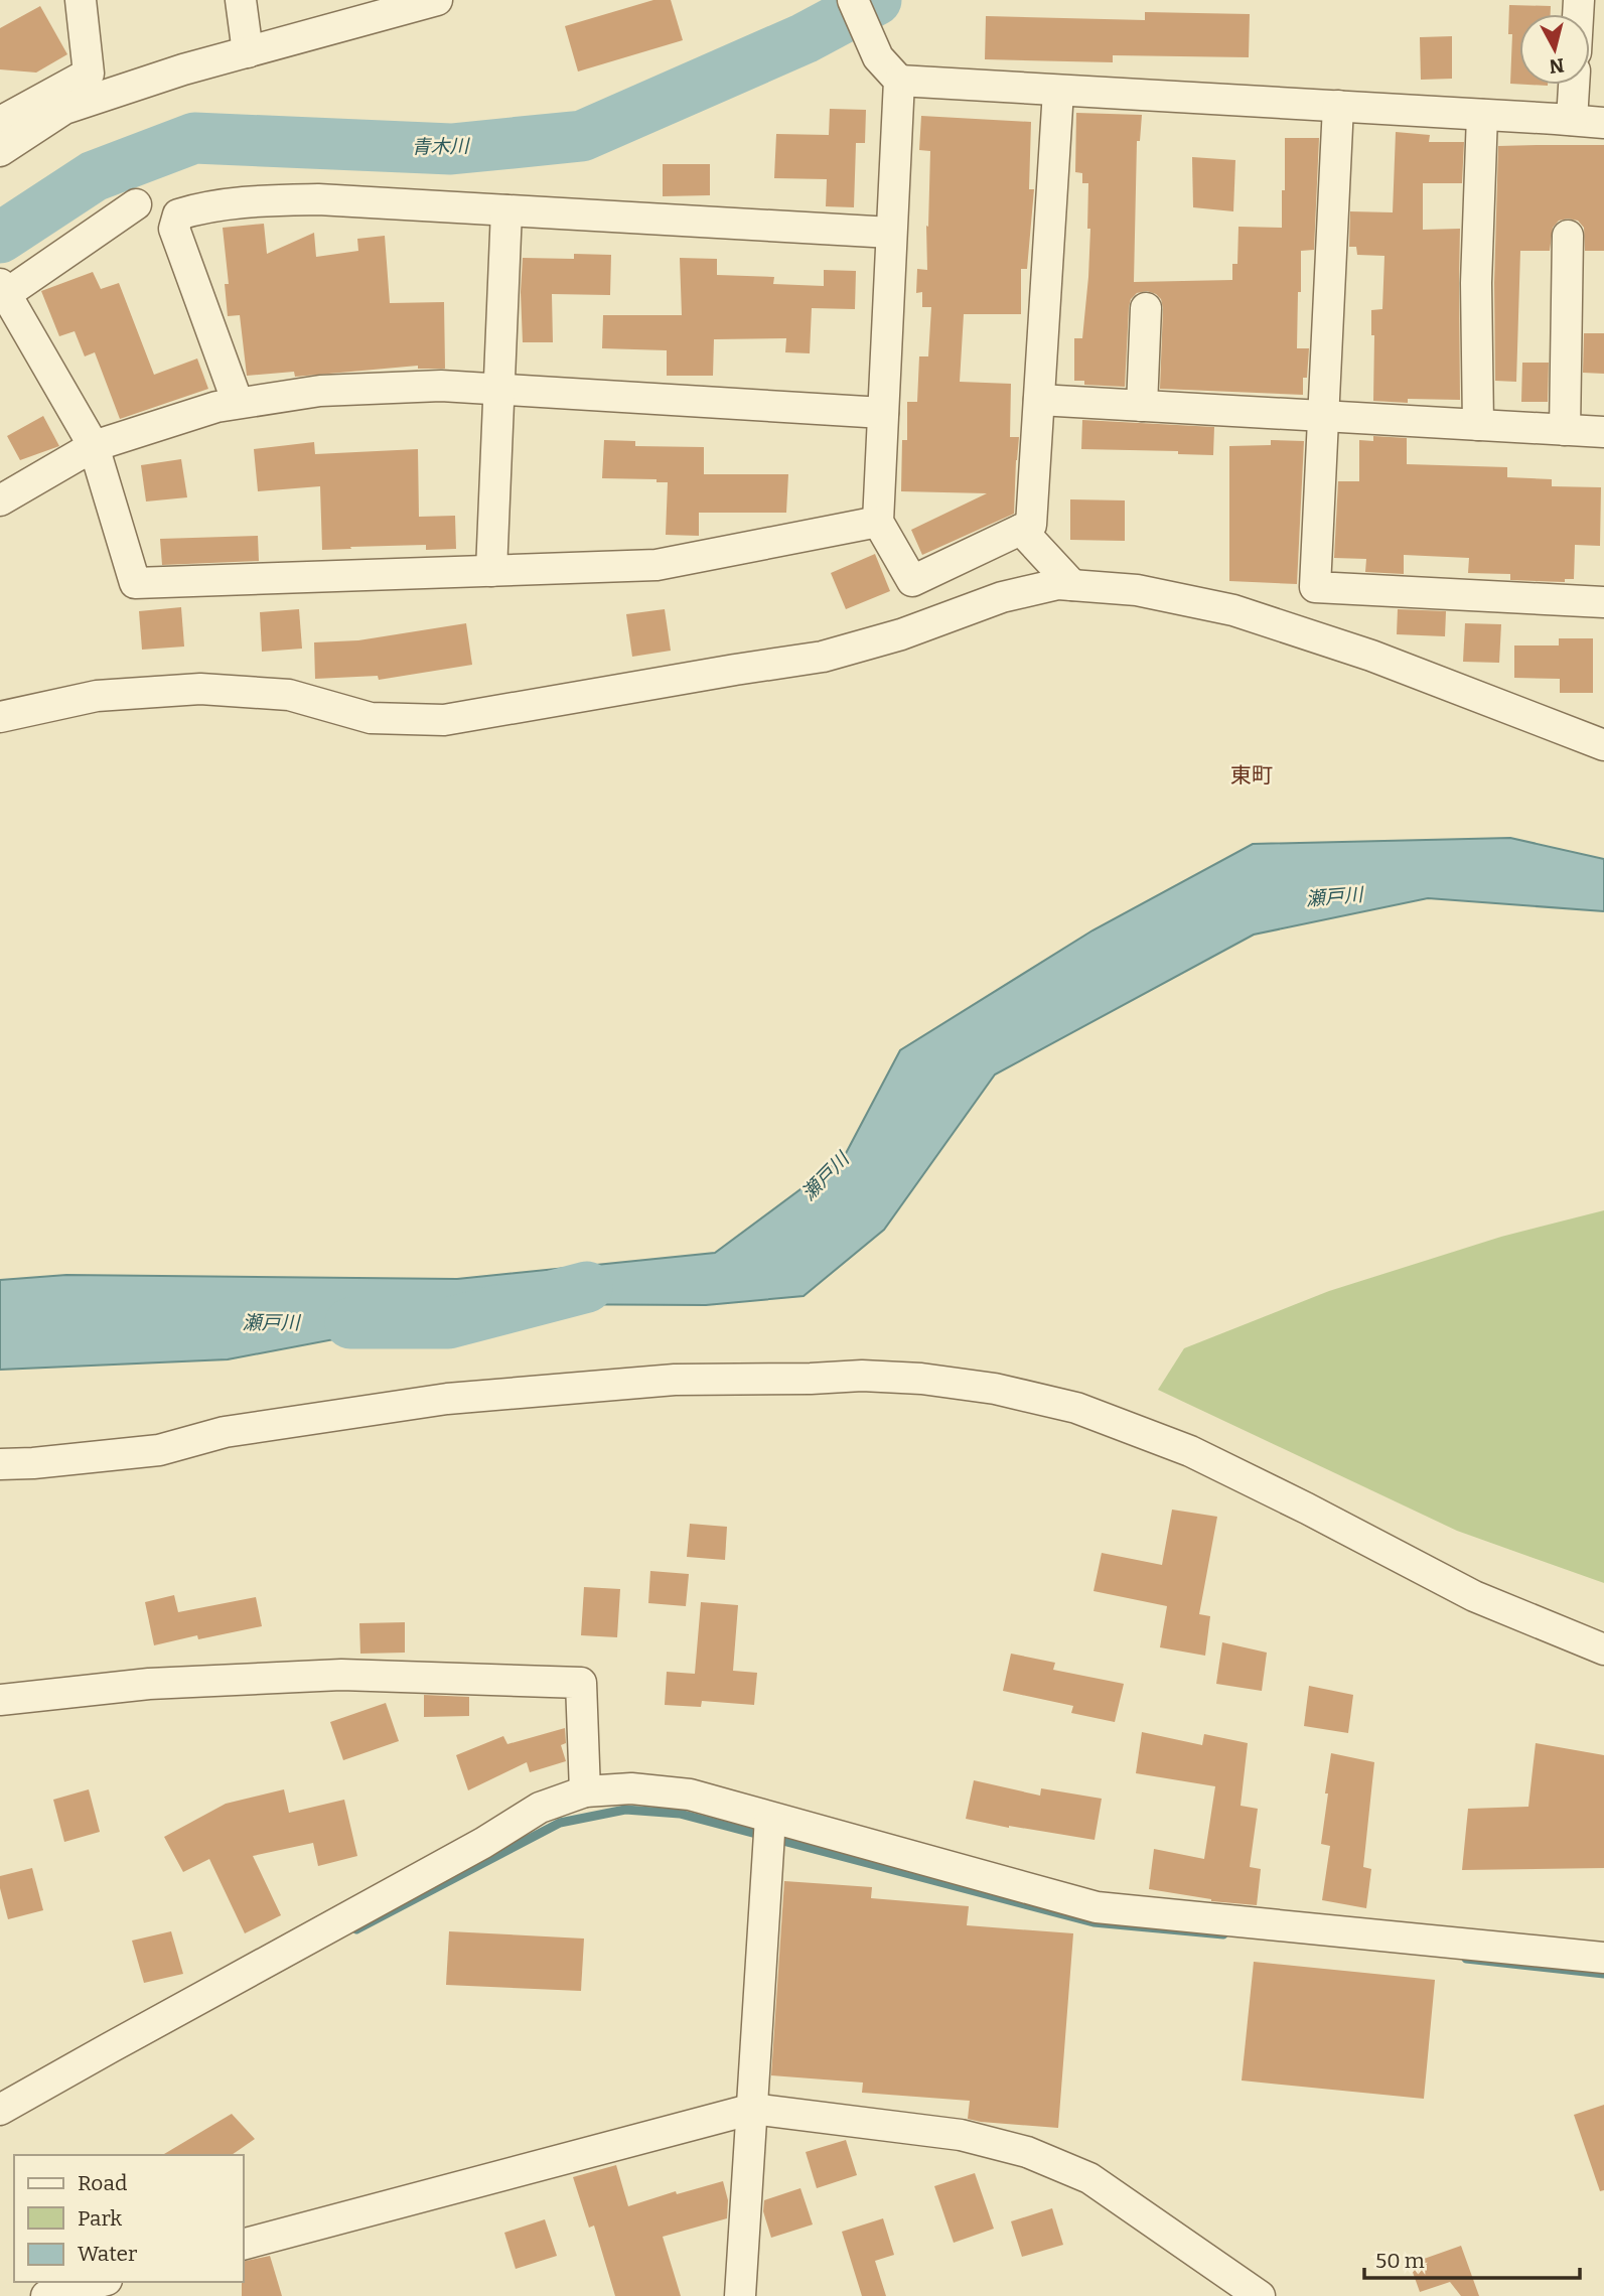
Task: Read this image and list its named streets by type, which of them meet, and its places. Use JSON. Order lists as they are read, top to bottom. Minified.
{"districts":["東町"],"water":["青木川","瀬戸川"],"legend":["Road","Park","Water"],"scale_bar":"50 m","north":"bottom"}
